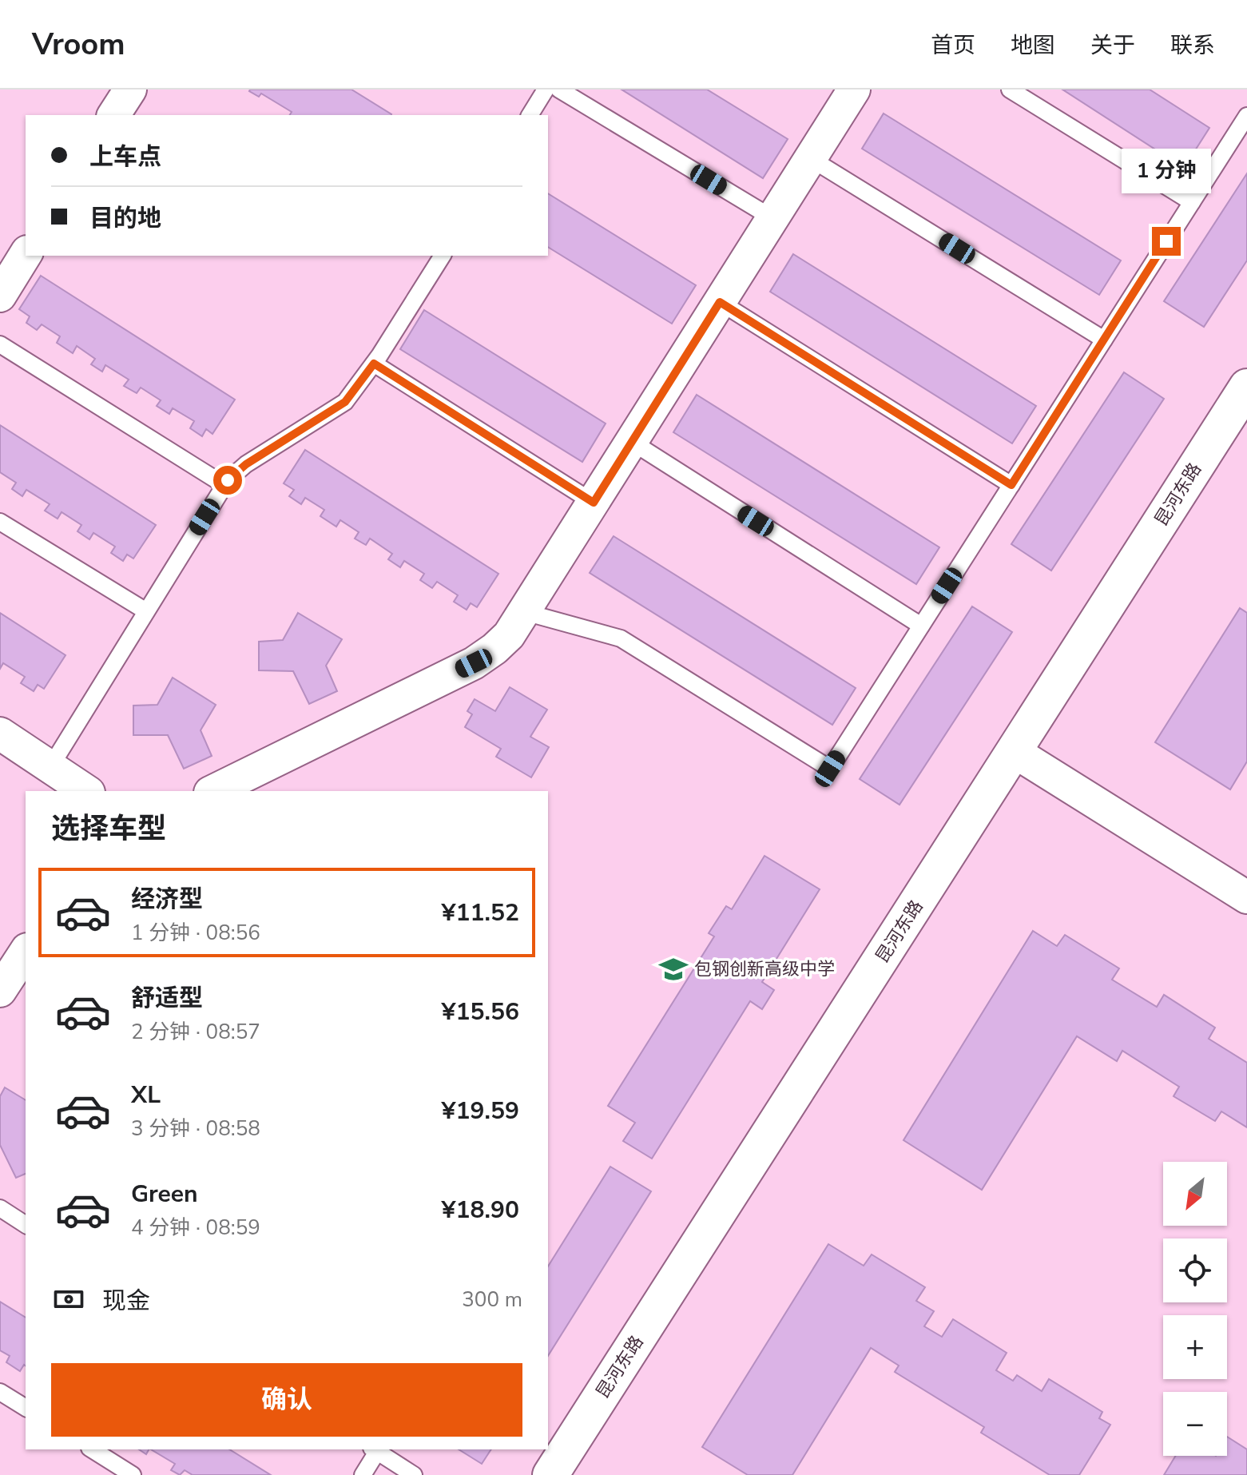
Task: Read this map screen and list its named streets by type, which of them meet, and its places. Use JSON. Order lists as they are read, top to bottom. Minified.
{"streets":{"street":["昆河东路"]},"places":{"school or university":["包钢创新高级中学"]},"north":"bottom left","page":{"header":"Vroom","nav":["首页","地图","关于","联系"],"banner":["上车点","目的地"],"bubble":"1 分钟","heading":"选择车型","list":[{"name":"经济型","note":"1 分钟 · 08:56","value":"¥11.52"},{"name":"舒适型","note":"2 分钟 · 08:57","value":"¥15.56"},{"name":"XL","note":"3 分钟 · 08:58","value":"¥19.59"},{"name":"Green","note":"4 分钟 · 08:59","value":"¥18.90"}],"map_buttons":["+","−"],"pay":["现金","300 m"],"buttons":"确认"}}
